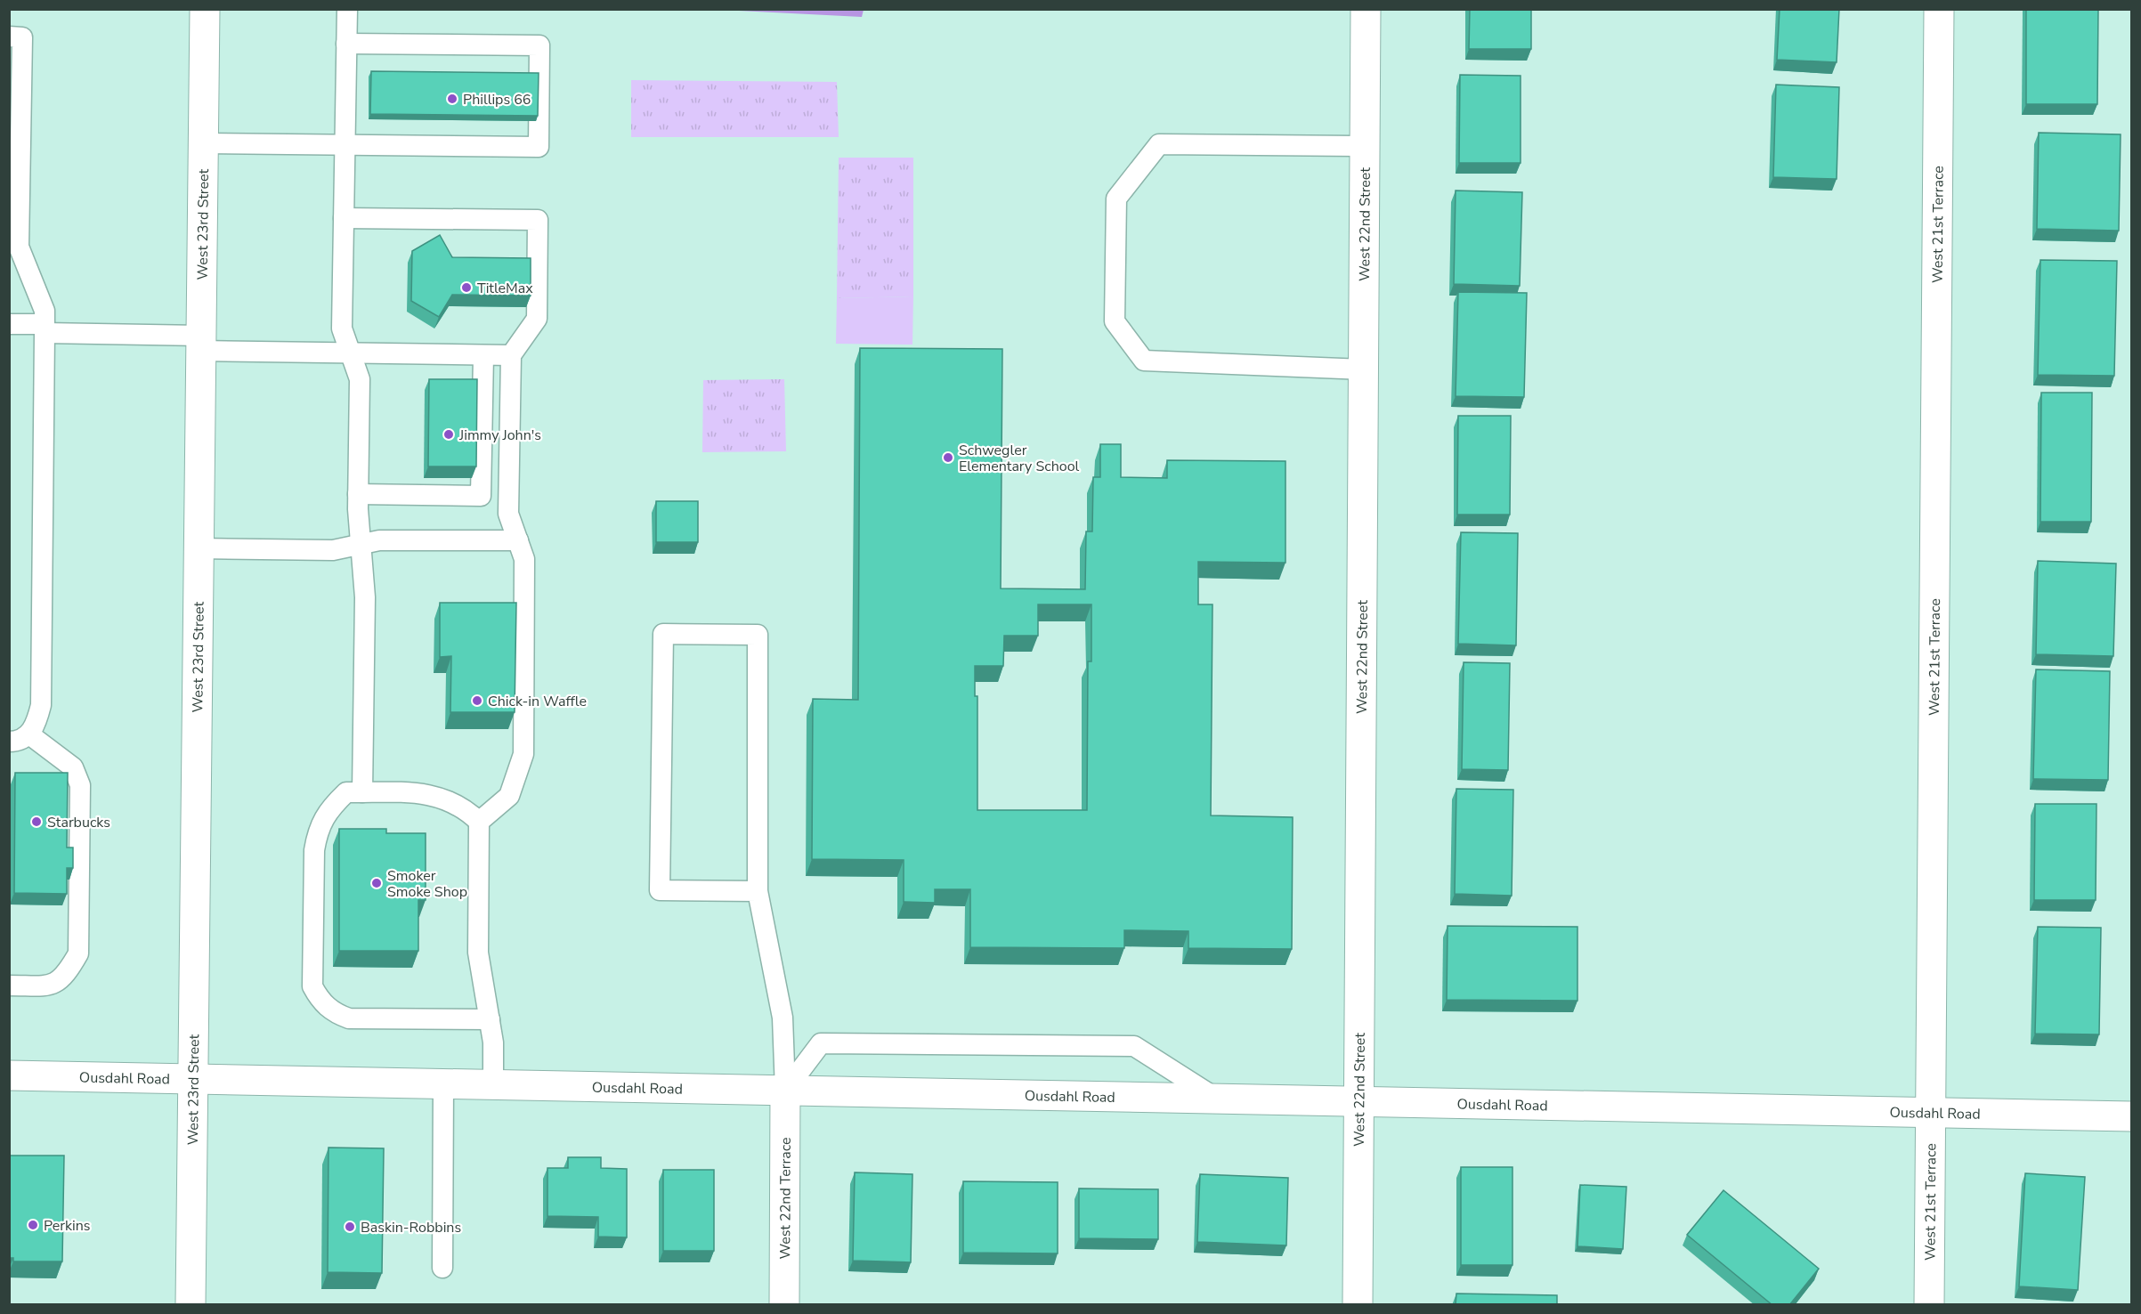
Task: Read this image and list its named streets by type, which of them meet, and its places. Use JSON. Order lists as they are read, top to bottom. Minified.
{"streets":{"street":["West 23rd Street","West 22nd Street","West 21st Terrace","Ousdahl Road","West 22nd Terrace"]},"crossings":[["West 23rd Street","Ousdahl Road"],["West 22nd Street","Ousdahl Road"],["West 21st Terrace","Ousdahl Road"],["Ousdahl Road","West 22nd Terrace"]],"places":["Phillips 66","TitleMax","Jimmy John's","Schwegler Elementary School","Chick-in Waffle","Starbucks","Smoker Smoke Shop","Perkins","Baskin-Robbins"]}
